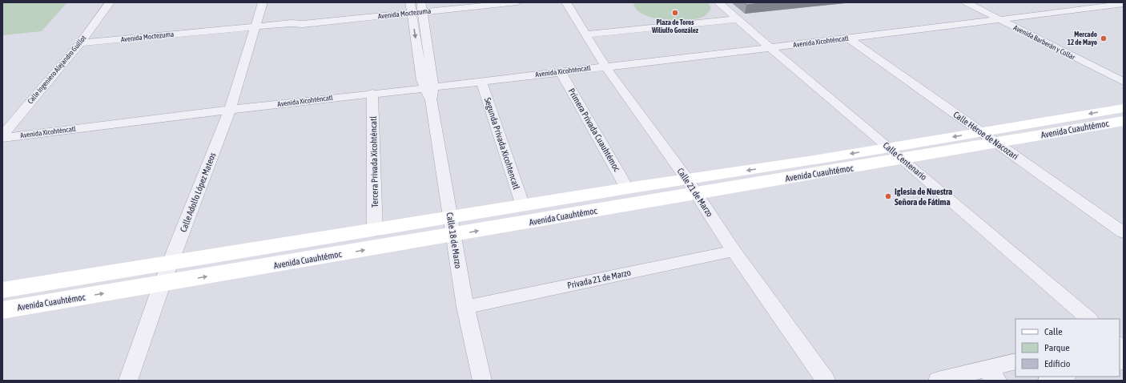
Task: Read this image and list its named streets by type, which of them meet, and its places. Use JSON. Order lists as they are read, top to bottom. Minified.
{"streets":{"main road":["Avenida Cuauhtémoc"],"street":["Avenida Moctezuma","Avenida Xicohténcatl","Avenida Barberán y Collar","Calle Ingeniero Alejandro Guillot","Primera Privada Cuauhtémoc","Calle Héroe de Nacozari","Segunda Privada Xicohtencatl","Calle Centenario","Tercera Privada Xicohténcatl","Calle Adolfo López Mateos","Calle 21 de Marzo","Calle 18 de Marzo","Privada 21 de Marzo"]},"crossings":[["Avenida Moctezuma","Calle Ingeniero Alejandro Guillot"],["Avenida Moctezuma","Calle Adolfo López Mateos"],["Avenida Moctezuma","Calle 18 de Marzo"],["Avenida Xicohténcatl","Avenida Barberán y Collar"],["Avenida Xicohténcatl","Primera Privada Cuauhtémoc"],["Avenida Xicohténcatl","Calle Héroe de Nacozari"],["Avenida Xicohténcatl","Segunda Privada Xicohtencatl"],["Avenida Xicohténcatl","Calle Centenario"],["Avenida Xicohténcatl","Tercera Privada Xicohténcatl"],["Avenida Xicohténcatl","Calle Adolfo López Mateos"],["Avenida Xicohténcatl","Calle 21 de Marzo"],["Avenida Xicohténcatl","Calle 18 de Marzo"],["Avenida Cuauhtémoc","Primera Privada Cuauhtémoc"],["Avenida Cuauhtémoc","Calle Héroe de Nacozari"],["Avenida Cuauhtémoc","Segunda Privada Xicohtencatl"],["Avenida Cuauhtémoc","Calle Centenario"],["Avenida Cuauhtémoc","Tercera Privada Xicohténcatl"],["Avenida Cuauhtémoc","Calle Adolfo López Mateos"],["Avenida Cuauhtémoc","Calle 21 de Marzo"],["Avenida Cuauhtémoc","Calle 18 de Marzo"],["Calle 21 de Marzo","Privada 21 de Marzo"],["Calle 18 de Marzo","Privada 21 de Marzo"]],"places":["Plaza de Toros Wiliulfo González","Mercado 12 de Mayo","Iglesia de Nuestra Señora de Fátima"],"legend":["Calle","Parque","Edificio"]}
